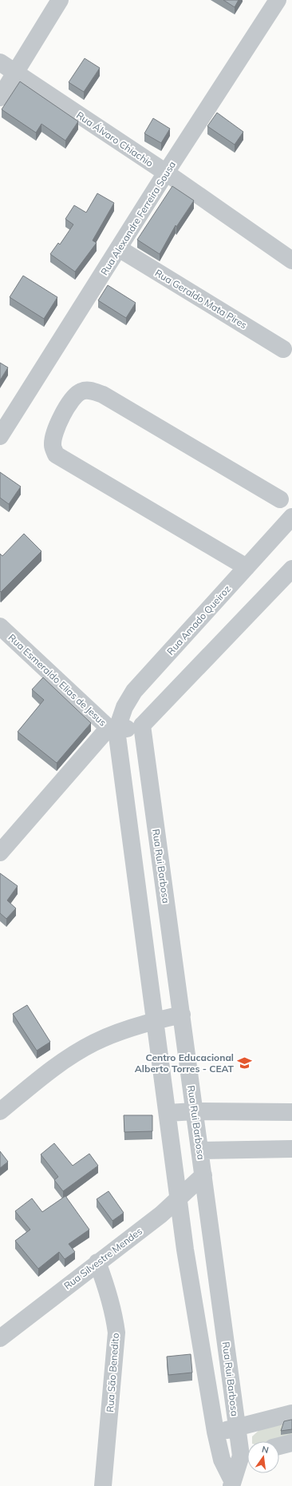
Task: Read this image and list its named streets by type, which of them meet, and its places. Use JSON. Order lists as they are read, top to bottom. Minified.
{"streets":{"street":["Rua Álvaro Chiachio","Rua Alexandre Ferreira Sousa","Rua Geraldo Mata Pires","Rua Amado Queiroz","Rua Esmeraldo Elias de Jesus","Rua Rui Barbosa","Rua Silvestre Mendes","Rua São Benedito"]},"crossings":[["Rua Álvaro Chiachio","Rua Alexandre Ferreira Sousa"],["Rua Alexandre Ferreira Sousa","Rua Geraldo Mata Pires"],["Rua Amado Queiroz","Rua Esmeraldo Elias de Jesus"],["Rua Amado Queiroz","Rua Rui Barbosa"],["Rua Esmeraldo Elias de Jesus","Rua Rui Barbosa"],["Rua Rui Barbosa","Rua Silvestre Mendes"],["Rua Silvestre Mendes","Rua São Benedito"]],"places":{"school or university":["Centro Educacional Alberto Torres - CEAT"]},"north":"top"}
